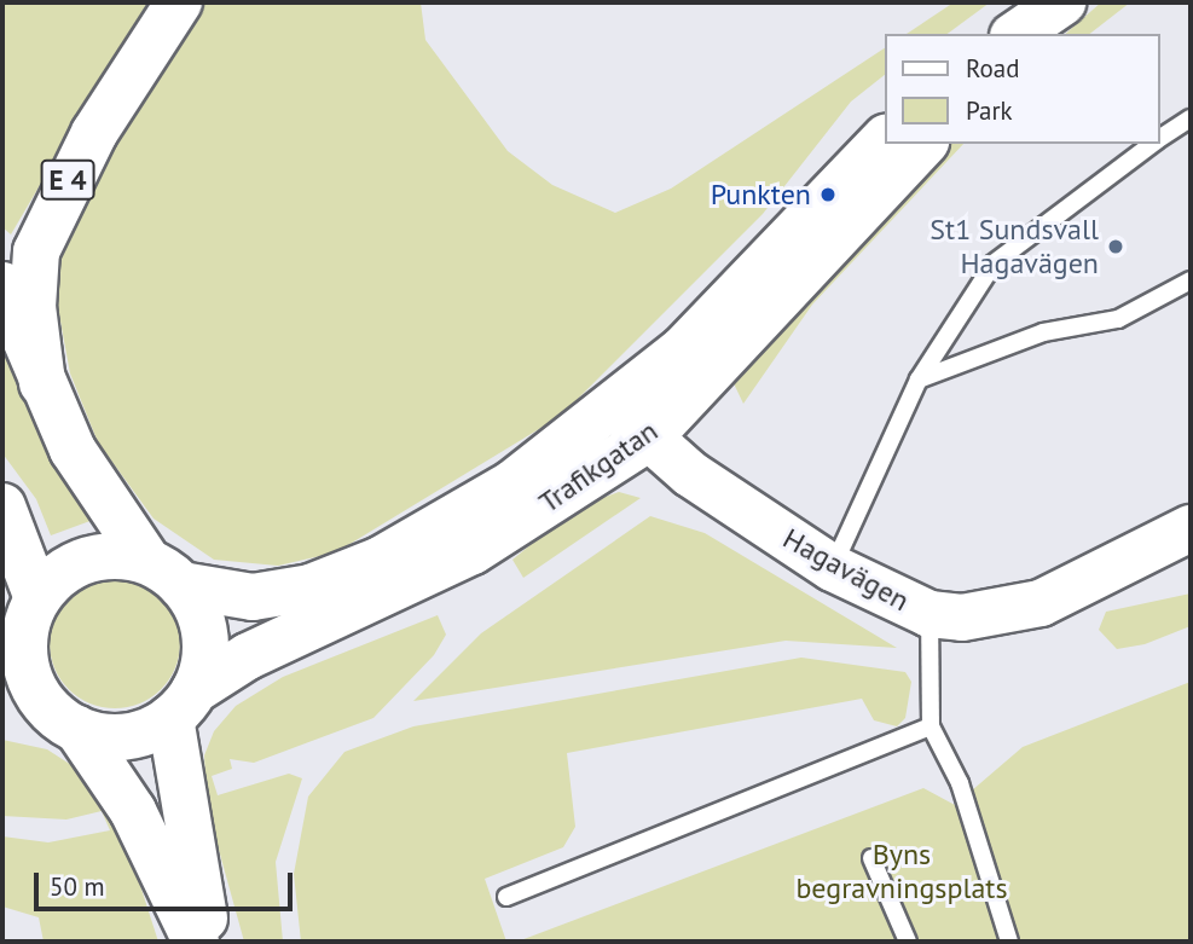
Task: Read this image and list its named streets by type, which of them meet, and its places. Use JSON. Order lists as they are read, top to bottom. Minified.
{"streets":{"main road":["E 4","Trafikgatan","Hagavägen"]},"crossings":[["Trafikgatan","Hagavägen"]],"parks":["Byns begravningsplats"],"places":["Punkten","St1 Sundsvall Hagavägen"],"legend":["Road","Park"],"scale_bar":"50 m"}
